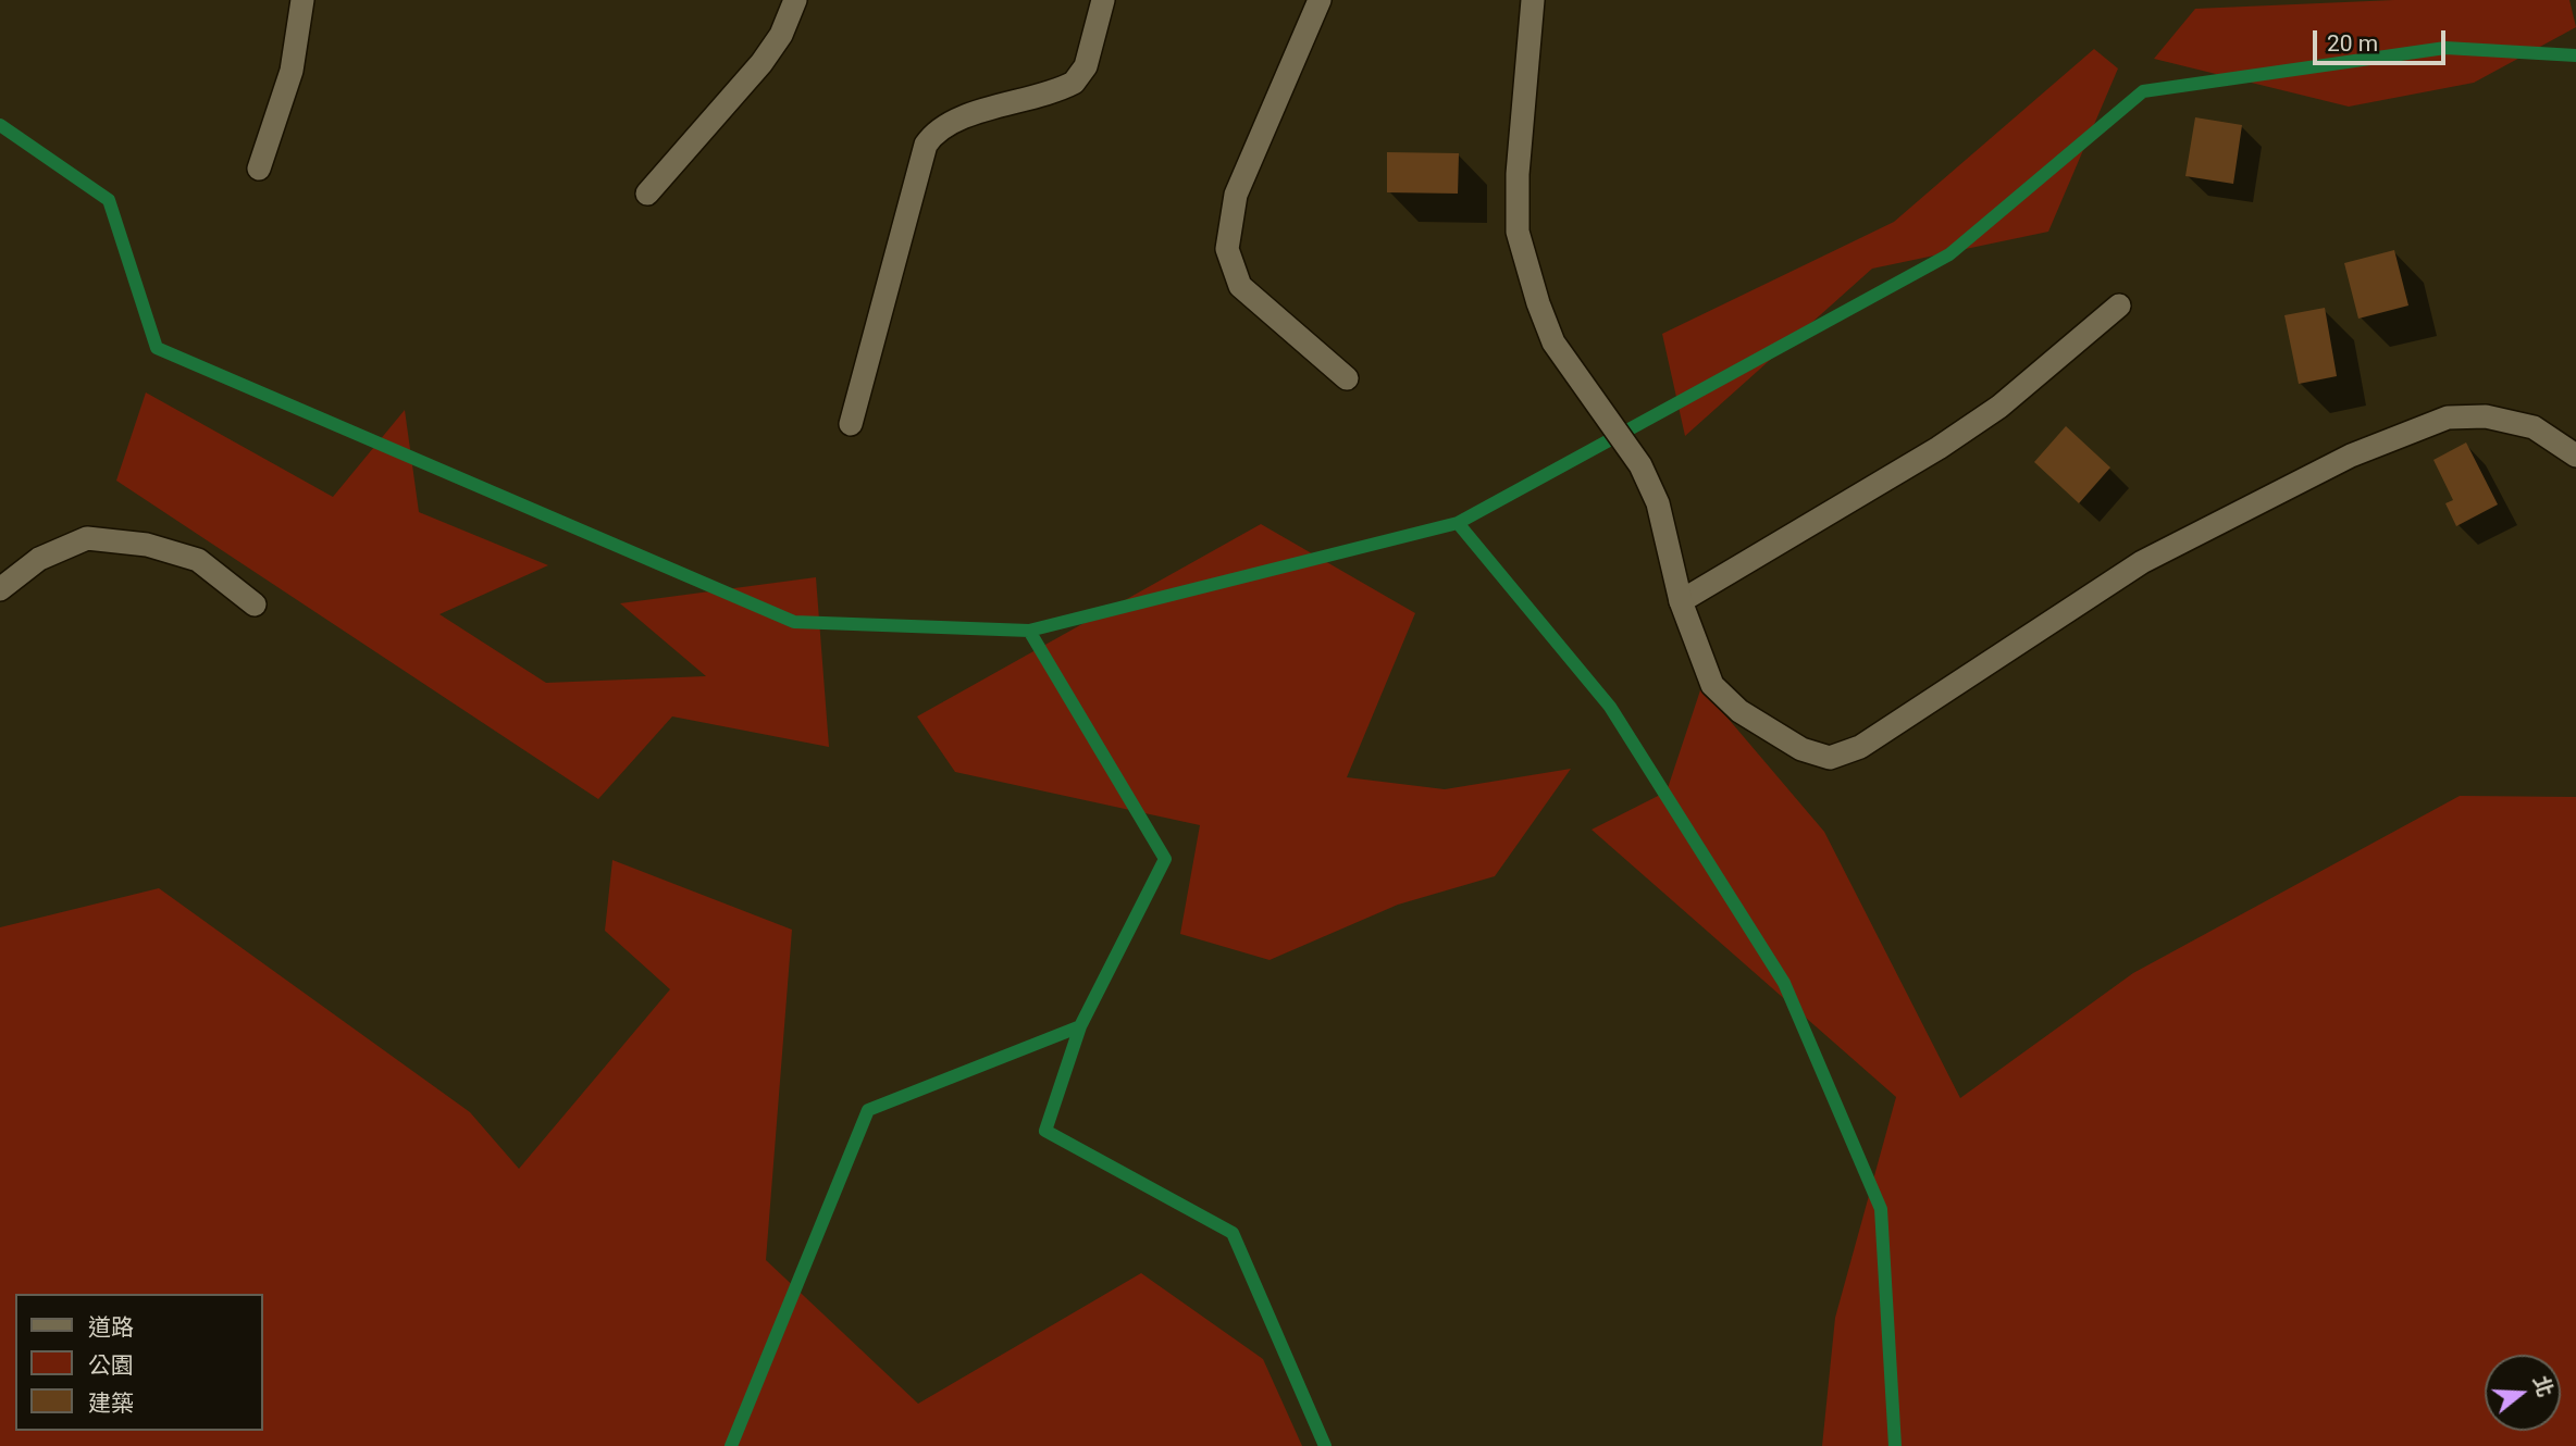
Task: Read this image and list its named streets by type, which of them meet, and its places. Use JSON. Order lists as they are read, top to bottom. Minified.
{"legend":["道路","公園","建築"],"scale_bar":"20 m","north":"right"}
